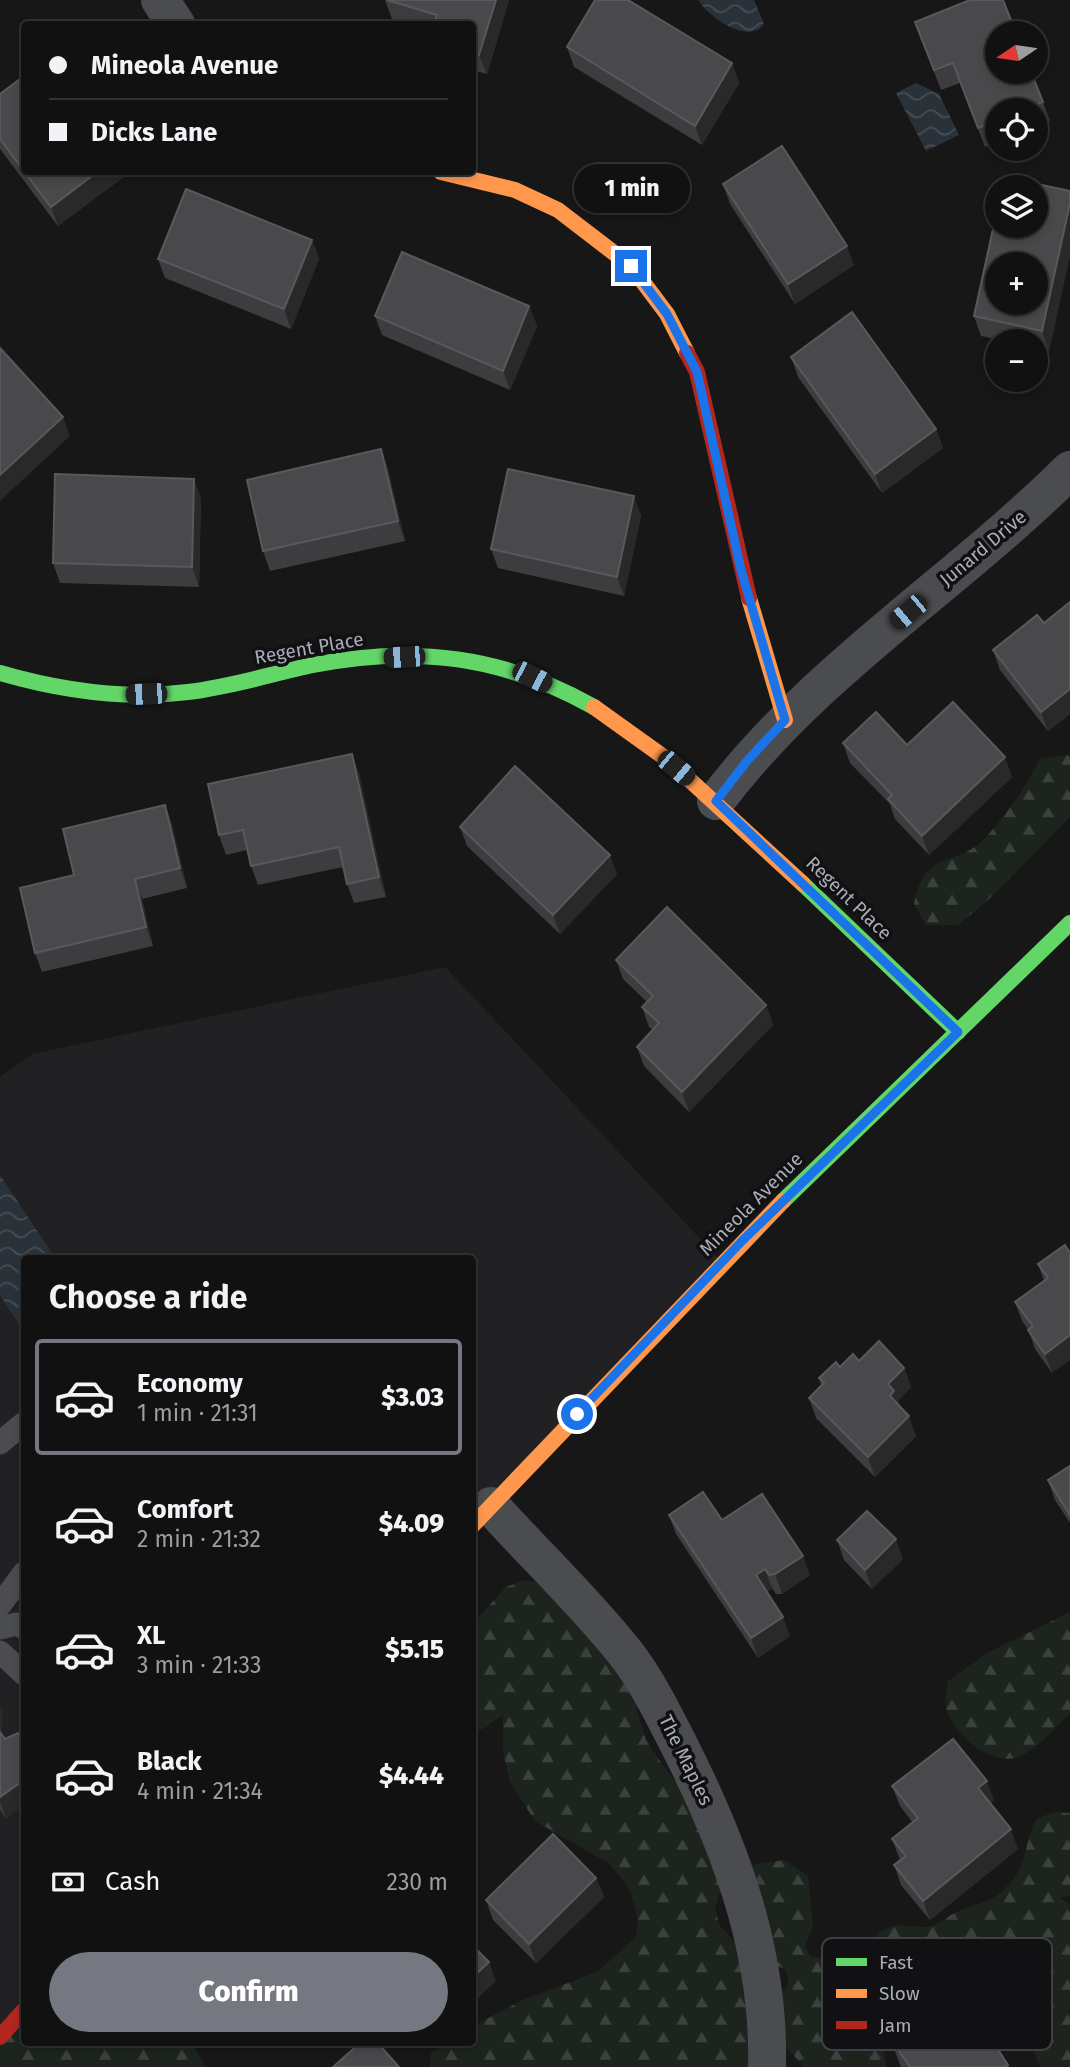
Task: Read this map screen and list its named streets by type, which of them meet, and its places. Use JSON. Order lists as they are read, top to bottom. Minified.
{"streets":{"street":["Junard Drive","Regent Place","Mineola Avenue","The Maples"]},"crossings":[["Junard Drive","Regent Place"],["Regent Place","Mineola Avenue"],["Mineola Avenue","The Maples"]],"legend":["Fast","Slow","Jam"],"north":"left","page":{"map_buttons":["+","−"],"banner":["Mineola Avenue","Dicks Lane"],"bubble":"1 min","heading":"Choose a ride","list":[{"name":"Economy","note":"1 min · 21:31","value":"$3.03"},{"name":"Comfort","note":"2 min · 21:32","value":"$4.09"},{"name":"XL","note":"3 min · 21:33","value":"$5.15"},{"name":"Black","note":"4 min · 21:34","value":"$4.44"}],"pay":["Cash","230 m"],"buttons":"Confirm"}}
